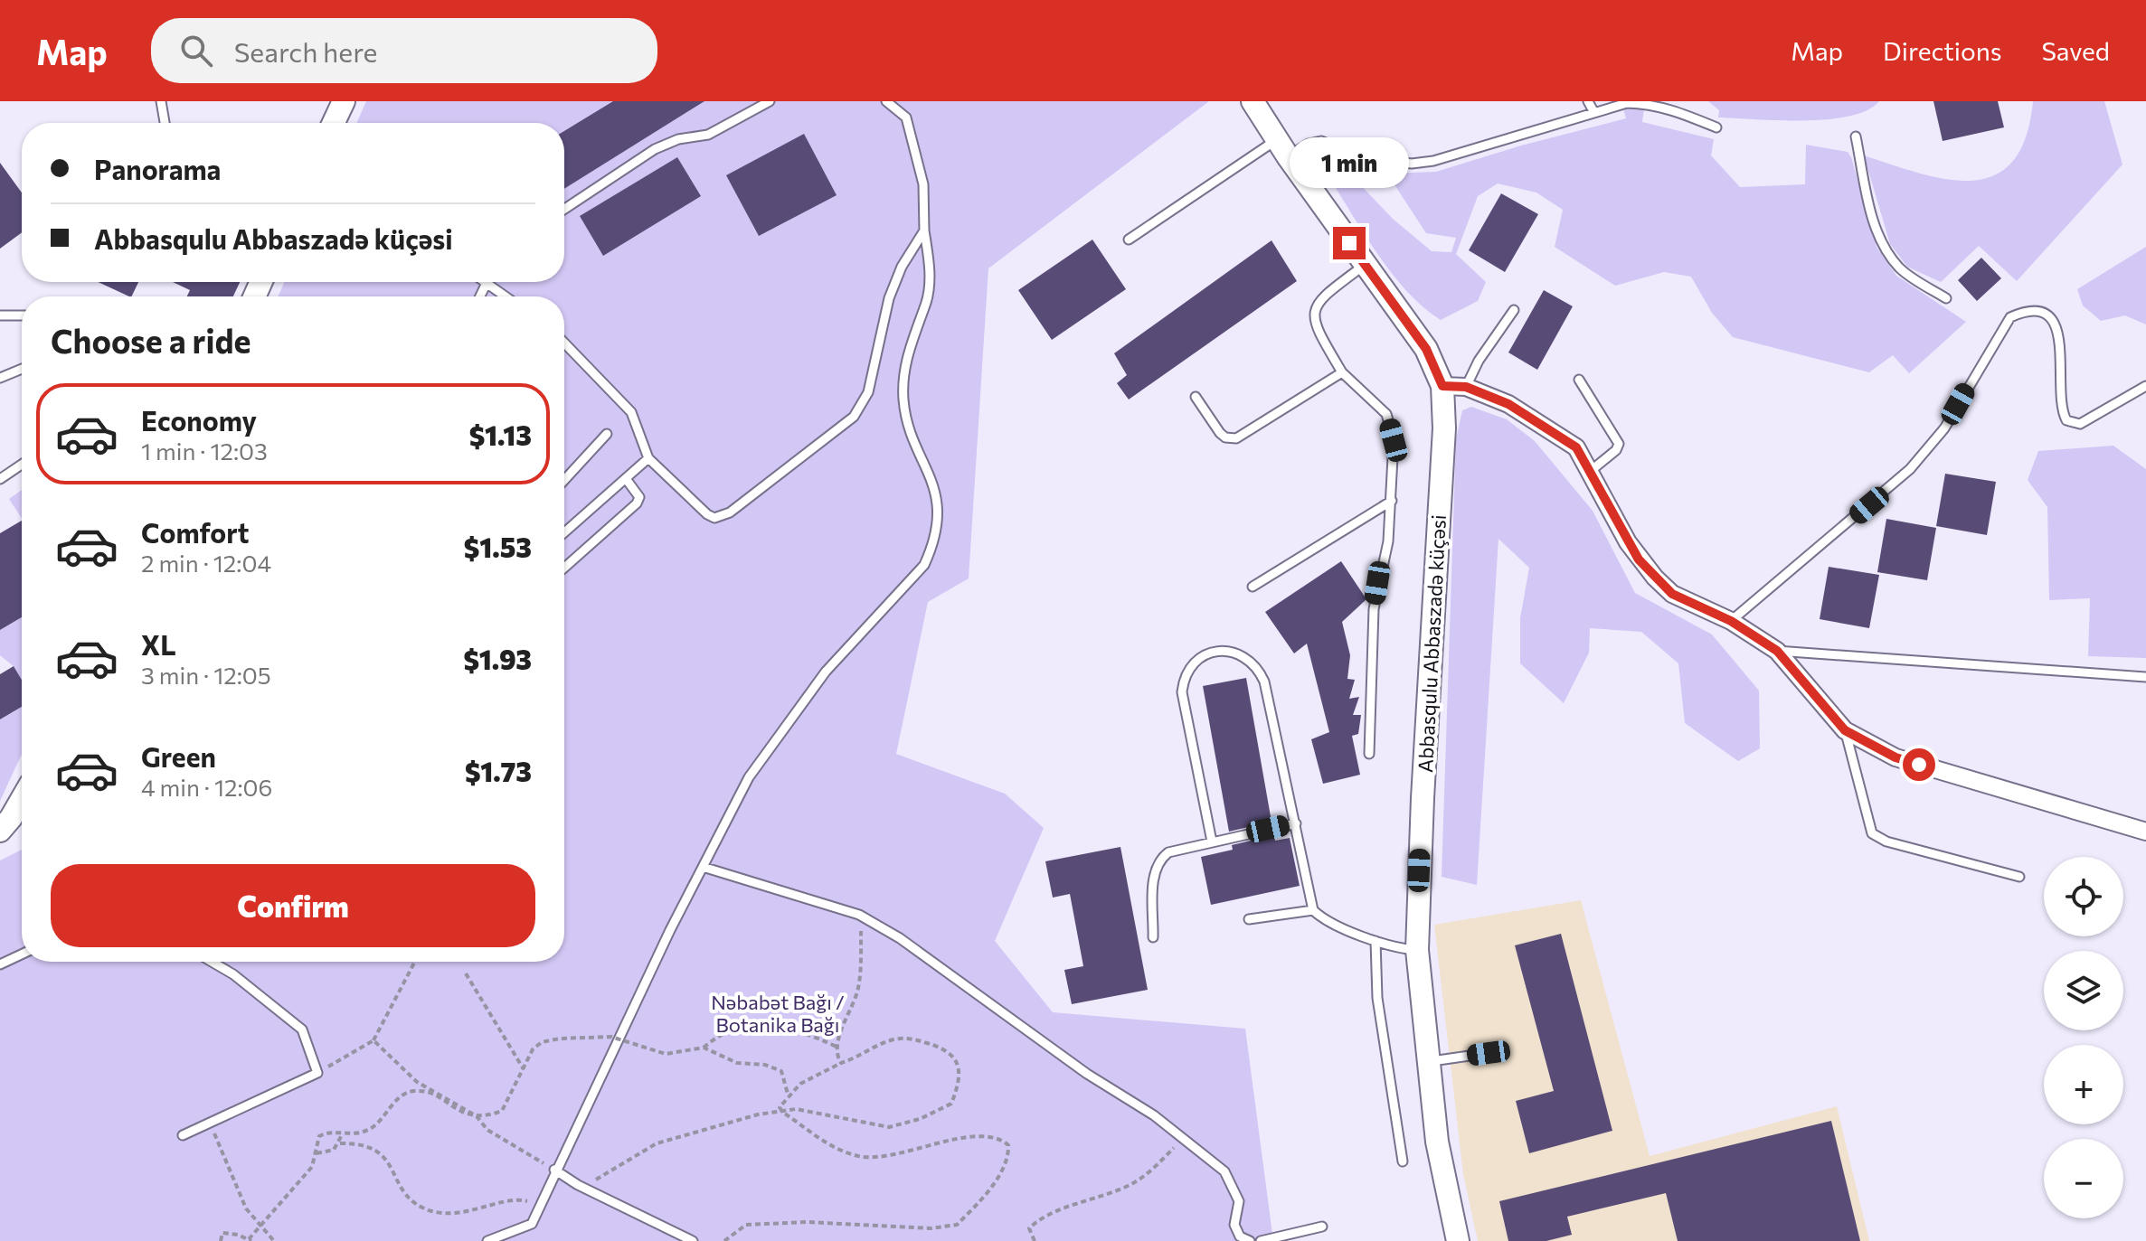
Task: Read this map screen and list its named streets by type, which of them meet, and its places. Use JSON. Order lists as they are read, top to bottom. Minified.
{"streets":{"street":["Abbasqulu Abbaszadə küçəsi"]},"parks":["Nəbabət Bağı / Botanika Bağı"],"page":{"header":"Map","search":"Search here","nav":["Map","Directions","Saved"],"banner":["Panorama","Abbasqulu Abbaszadə küçəsi"],"bubble":"1 min","heading":"Choose a ride","list":[{"name":"Economy","note":"1 min · 12:03","value":"$1.13"},{"name":"Comfort","note":"2 min · 12:04","value":"$1.53"},{"name":"XL","note":"3 min · 12:05","value":"$1.93"},{"name":"Green","note":"4 min · 12:06","value":"$1.73"}],"buttons":"Confirm","map_buttons":["+","−"]}}
